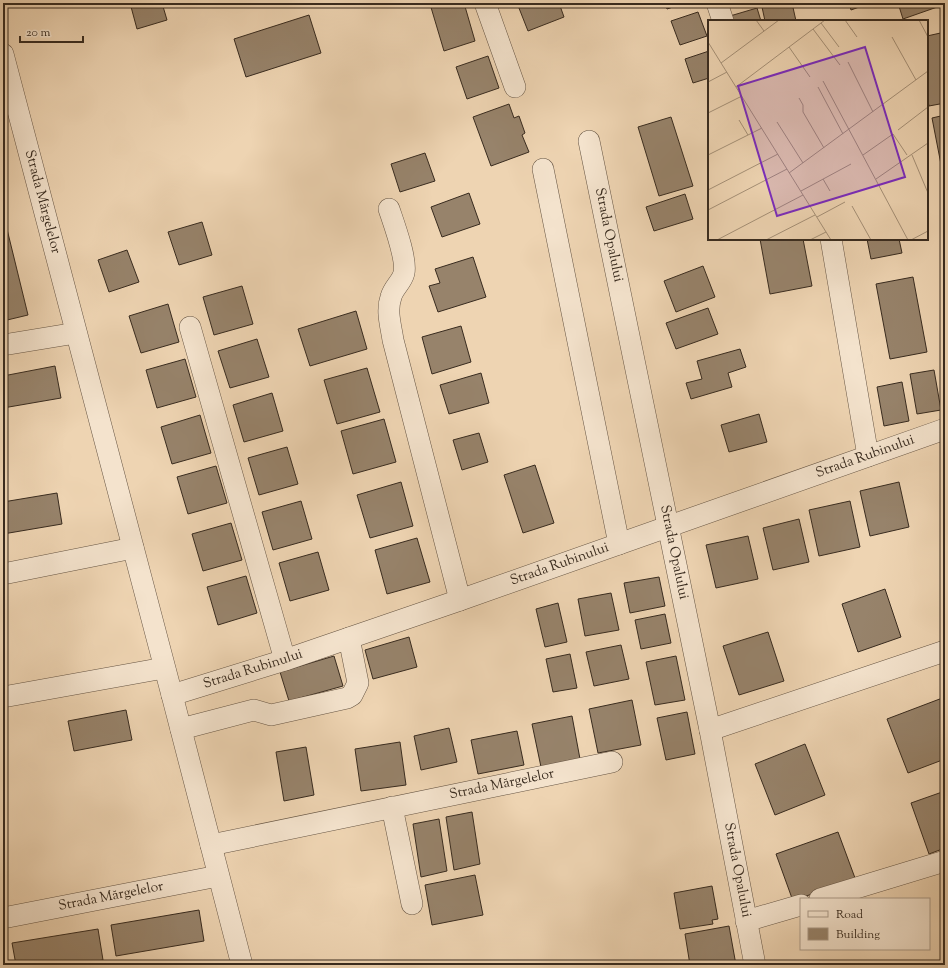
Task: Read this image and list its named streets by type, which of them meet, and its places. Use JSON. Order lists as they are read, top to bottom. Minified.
{"streets":{"street":["Strada Mărgelelor","Strada Opalului","Strada Rubinului"]},"crossings":[["Strada Mărgelelor","Strada Rubinului"],["Strada Opalului","Strada Rubinului"]],"legend":["Road","Building"],"scale_bar":"20 m"}
